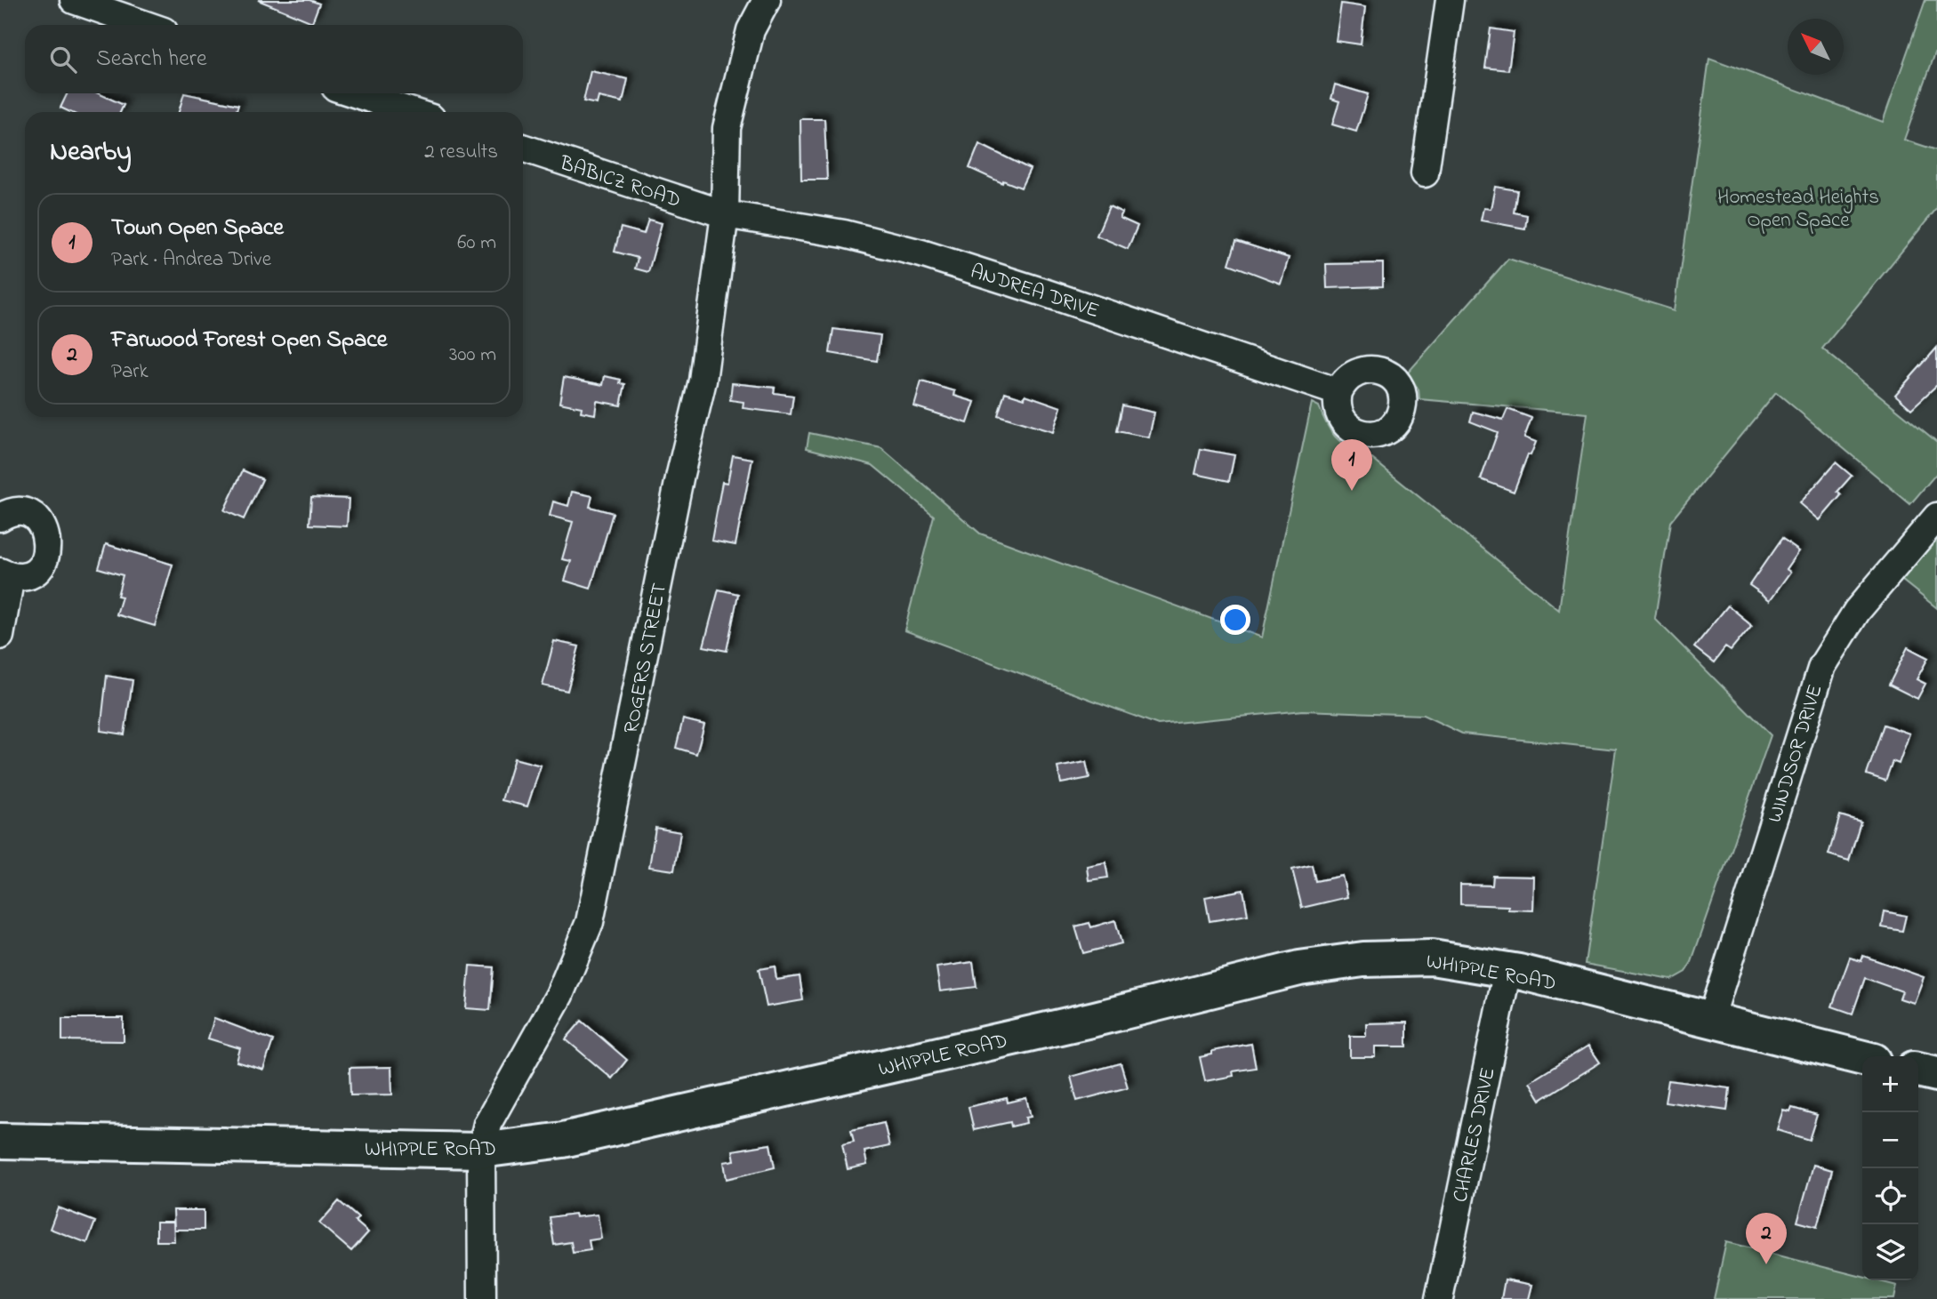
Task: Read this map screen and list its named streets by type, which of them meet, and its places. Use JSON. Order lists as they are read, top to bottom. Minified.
{"streets":{"main road":["WHIPPLE ROAD"],"street":["BABICZ ROAD","ANDREA DRIVE","ROGERS STREET","WINDSOR DRIVE","CHARLES DRIVE"]},"crossings":[["BABICZ ROAD","ANDREA DRIVE"],["BABICZ ROAD","ROGERS STREET"],["ANDREA DRIVE","ROGERS STREET"],["ROGERS STREET","WHIPPLE ROAD"],["WINDSOR DRIVE","WHIPPLE ROAD"],["WHIPPLE ROAD","CHARLES DRIVE"]],"parks":["Homestead Heights Open Space"],"north":"top left","page":{"search":"Search here","heading":["Nearby","2 results"],"list":[{"mark":"1","name":"Town Open Space","note":"Park · Andrea Drive","value":"60 m"},{"mark":"2","name":"Farwood Forest Open Space","note":"Park","value":"300 m"}],"pins":["1","2"],"map_buttons":["+","−"]}}
